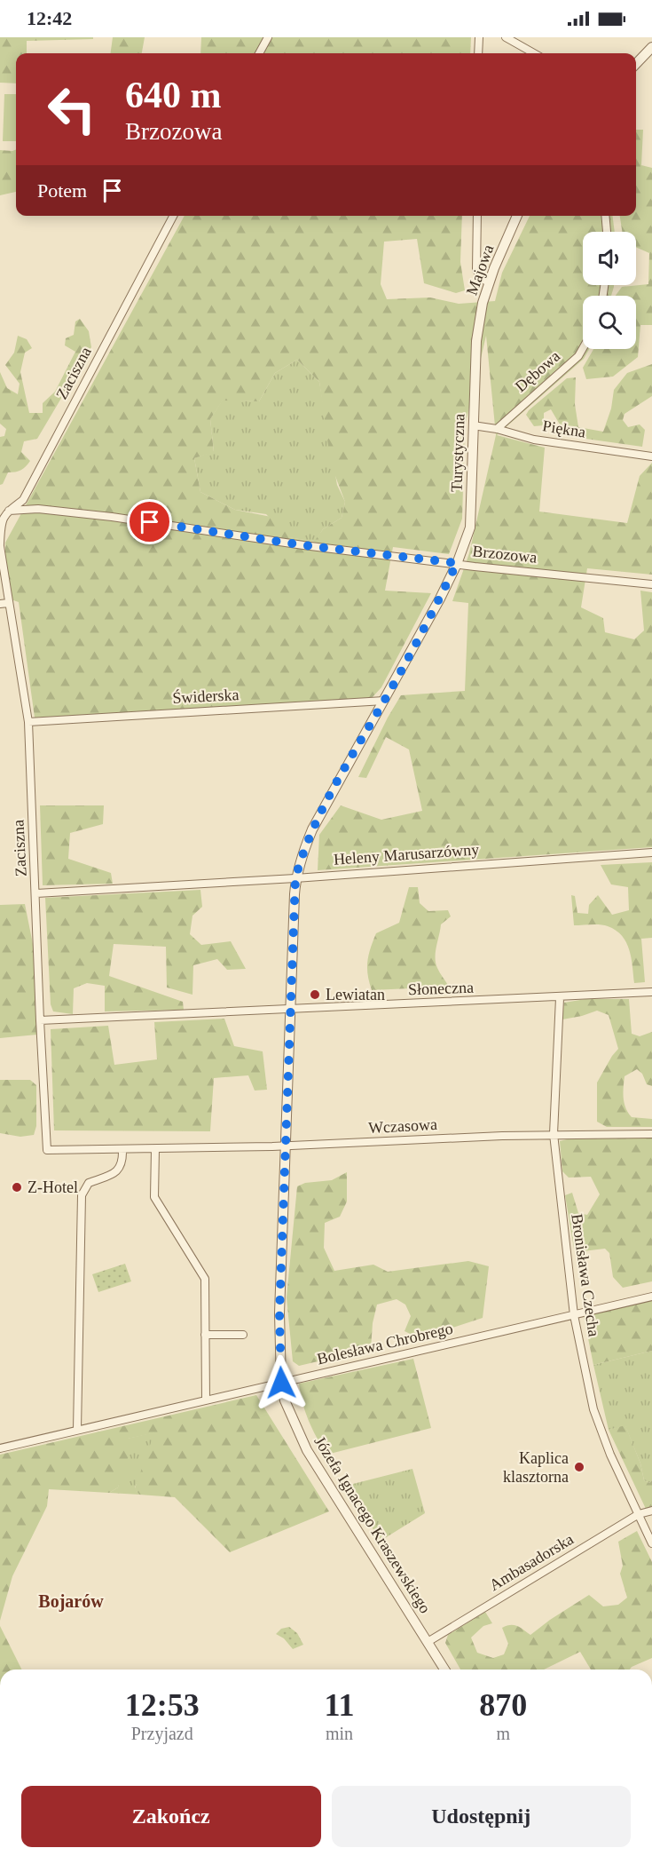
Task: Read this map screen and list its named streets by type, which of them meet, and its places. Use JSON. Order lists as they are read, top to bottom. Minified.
{"streets":{"street":["Majowa","Dębowa","Zaciszna","Piękna","Turystyczna","Brzozowa","Świderska","Heleny Marusarzówny","Słoneczna","Wczasowa","Bronisława Czecha","Bolesława Chrobrego","Józefa Ignacego Kraszewskiego","Ambasadorska"]},"crossings":[["Majowa","Turystyczna"],["Dębowa","Piękna"],["Zaciszna","Brzozowa"],["Zaciszna","Świderska"],["Zaciszna","Heleny Marusarzówny"],["Zaciszna","Słoneczna"],["Zaciszna","Wczasowa"],["Piękna","Turystyczna"],["Turystyczna","Brzozowa"],["Turystyczna","Józefa Ignacego Kraszewskiego"],["Brzozowa","Józefa Ignacego Kraszewskiego"],["Świderska","Józefa Ignacego Kraszewskiego"],["Heleny Marusarzówny","Józefa Ignacego Kraszewskiego"],["Słoneczna","Bronisława Czecha"],["Słoneczna","Józefa Ignacego Kraszewskiego"],["Wczasowa","Bronisława Czecha"],["Wczasowa","Józefa Ignacego Kraszewskiego"],["Bronisława Czecha","Bolesława Chrobrego"],["Bronisława Czecha","Ambasadorska"],["Bolesława Chrobrego","Józefa Ignacego Kraszewskiego"],["Józefa Ignacego Kraszewskiego","Ambasadorska"]],"districts":["Bojarów"],"places":["Lewiatan","Z-Hotel","Kaplica klasztorna"],"page":{"status":"12:42","turn":["640 m","Brzozowa"],"then":"Potem","eta":["12:53","Przyjazd","11","min","870","m"],"buttons":["Zakończ","Udostępnij"]}}
